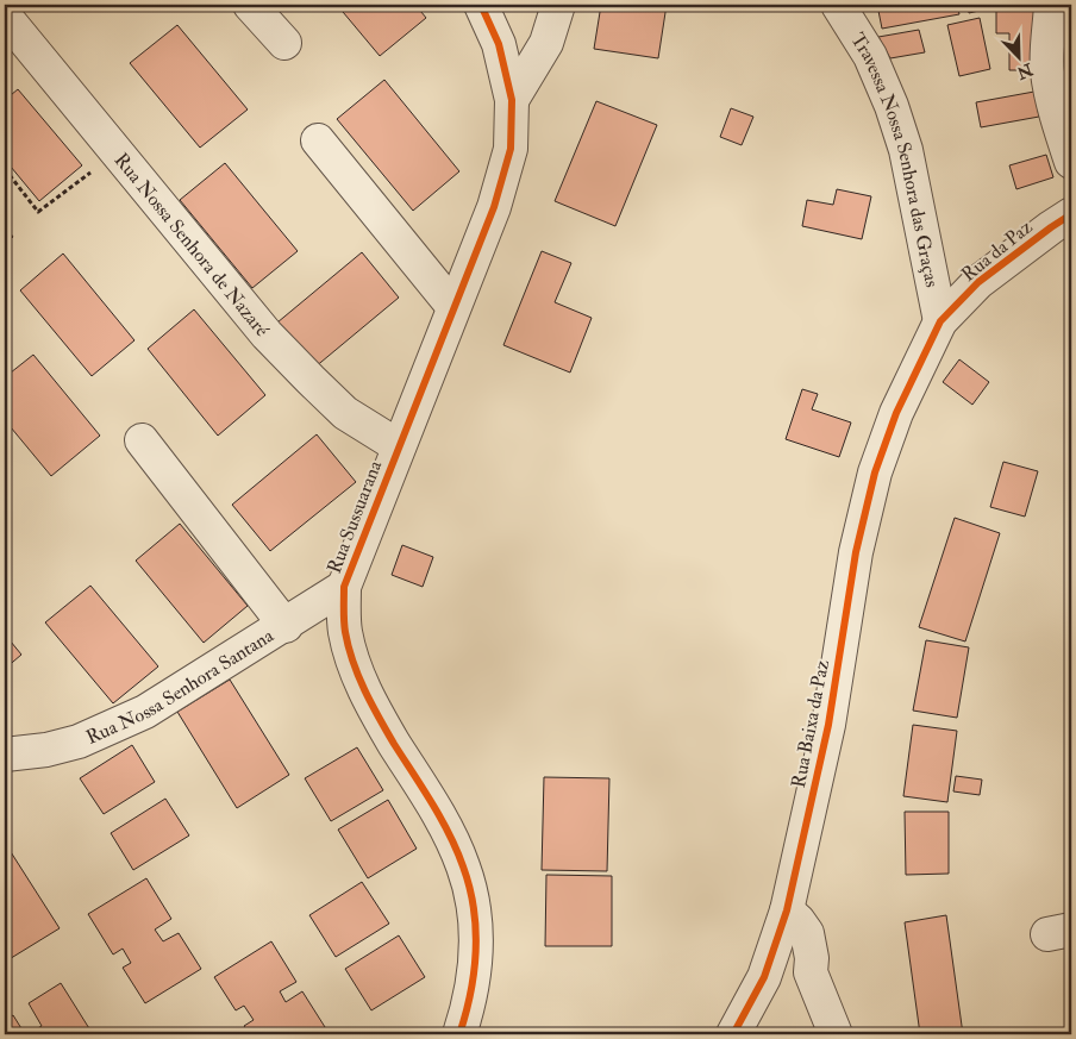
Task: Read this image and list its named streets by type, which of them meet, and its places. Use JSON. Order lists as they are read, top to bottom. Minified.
{"streets":{"street":["Travessa Nossa Senhora das Graças","Rua Nossa Senhora de Nazaré","Rua da Paz","Rua Sussuarana","Rua Nossa Senhora Santana","Rua Baixa da Paz"]},"crossings":[["Travessa Nossa Senhora das Graças","Rua da Paz"],["Rua Nossa Senhora de Nazaré","Rua Sussuarana"],["Rua da Paz","Rua Baixa da Paz"],["Rua Sussuarana","Rua Nossa Senhora Santana"]],"north":"bottom right"}
